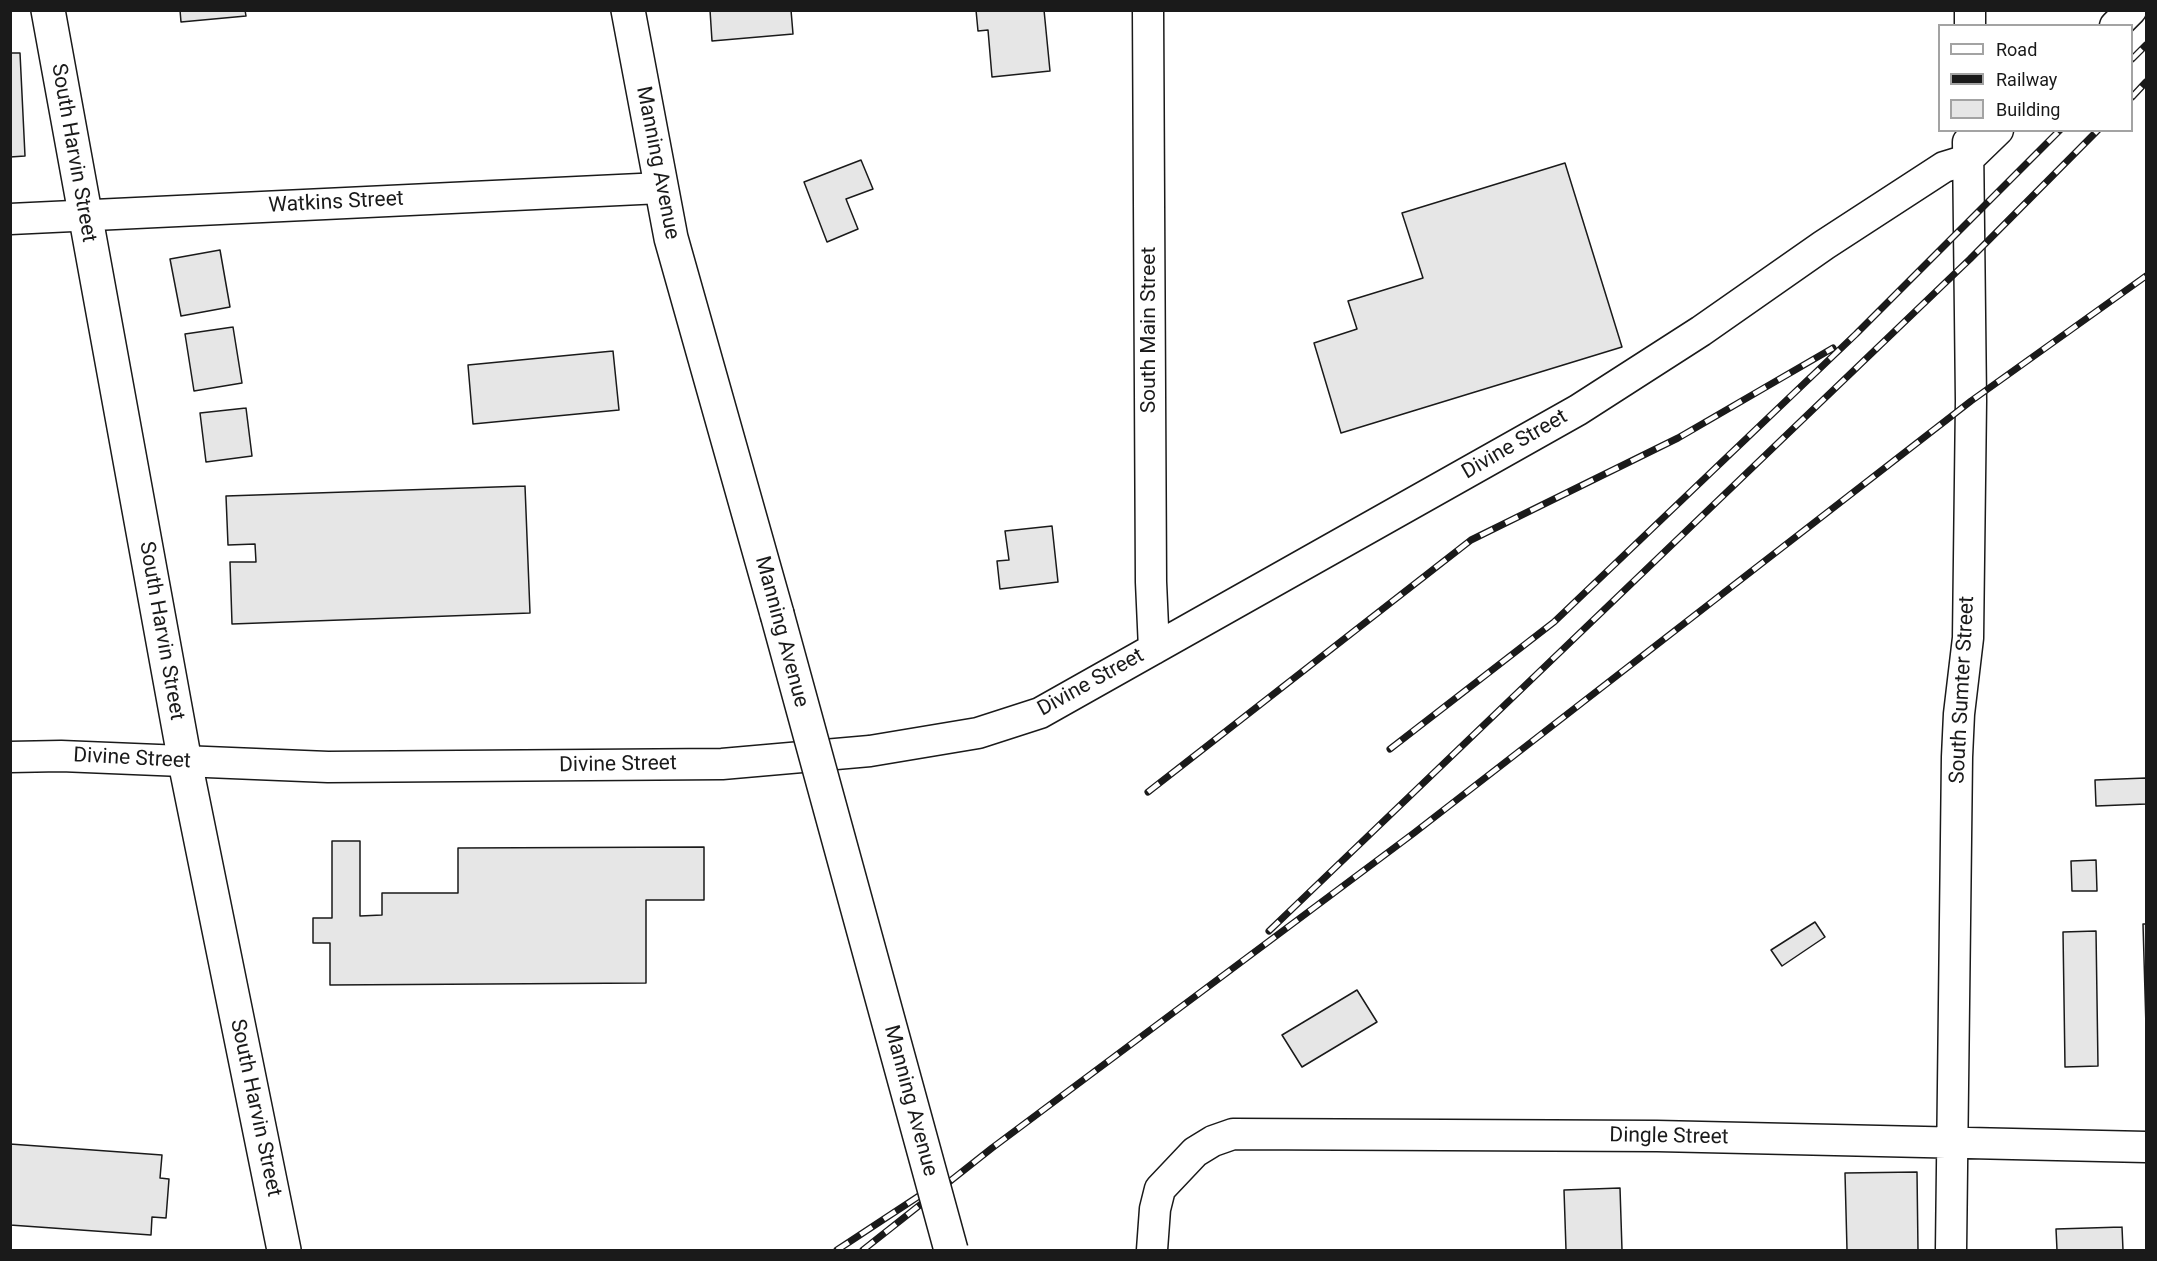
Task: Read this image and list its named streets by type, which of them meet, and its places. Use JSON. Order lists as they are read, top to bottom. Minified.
{"streets":{"main road":["South Harvin Street","Manning Avenue"],"street":["Watkins Street","South Main Street","Divine Street","South Sumter Street","Dingle Street"]},"crossings":[["South Harvin Street","Watkins Street"],["South Harvin Street","Divine Street"],["Manning Avenue","Watkins Street"],["South Main Street","Divine Street"],["Divine Street","South Sumter Street"],["South Sumter Street","Dingle Street"]],"legend":["Road","Railway","Building"]}
